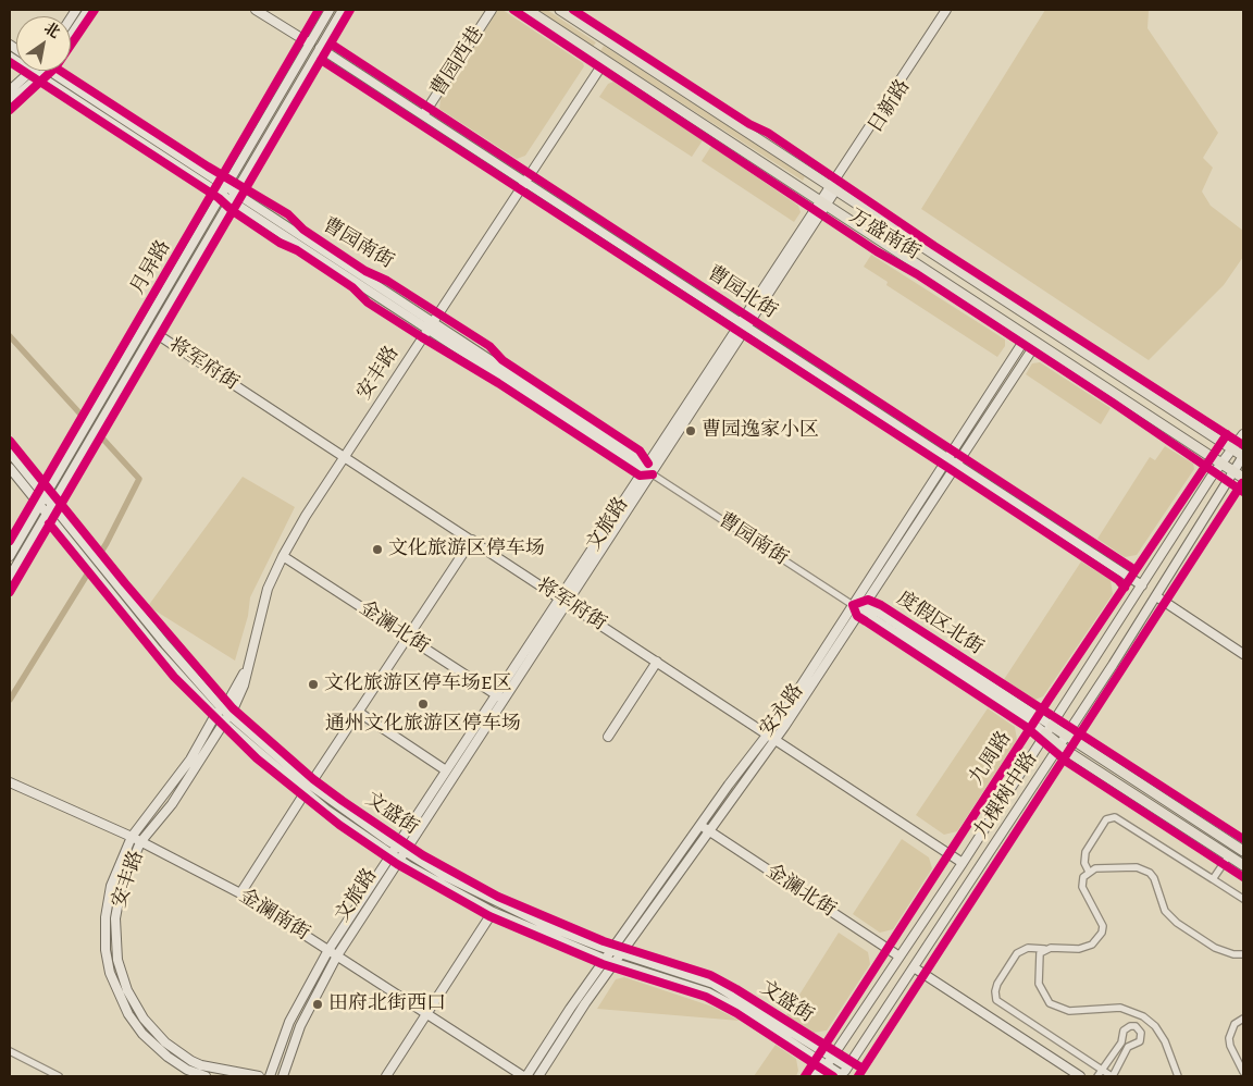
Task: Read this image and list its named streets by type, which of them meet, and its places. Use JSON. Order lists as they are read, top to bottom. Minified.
{"streets":{"main road":["曹园西巷","日新路","万盛南街","曹园南街","月异路","曹园北街","将军府街","安丰路","文旅路","金澜北街","安永路","九棵树中路","文盛街","金澜南街"],"cycle path":["度假区北街","九周路"]},"crossings":[["曹园西巷","曹园北街"],["日新路","万盛南街"],["日新路","文旅路"],["万盛南街","安丰路"],["万盛南街","文旅路"],["万盛南街","安永路"],["万盛南街","九棵树中路"],["曹园南街","月异路"],["曹园南街","安丰路"],["曹园南街","文旅路"],["曹园南街","安永路"],["曹园南街","九棵树中路"],["月异路","曹园北街"],["月异路","将军府街"],["月异路","文盛街"],["曹园北街","安丰路"],["曹园北街","文旅路"],["曹园北街","安永路"],["曹园北街","九棵树中路"],["将军府街","安丰路"],["将军府街","文旅路"],["将军府街","安永路"],["将军府街","九棵树中路"],["安丰路","金澜北街"],["安丰路","文盛街"],["安丰路","金澜南街"],["文旅路","金澜北街"],["文旅路","文盛街"],["文旅路","金澜南街"],["金澜北街","安永路"],["金澜北街","九棵树中路"],["安永路","文盛街"],["安永路","金澜南街"],["九棵树中路","文盛街"]],"places":["曹园逸家小区","文化旅游区停车场","文化旅游区停车场E区","通州文化旅游区停车场","田府北街西口"],"north":"top right"}
